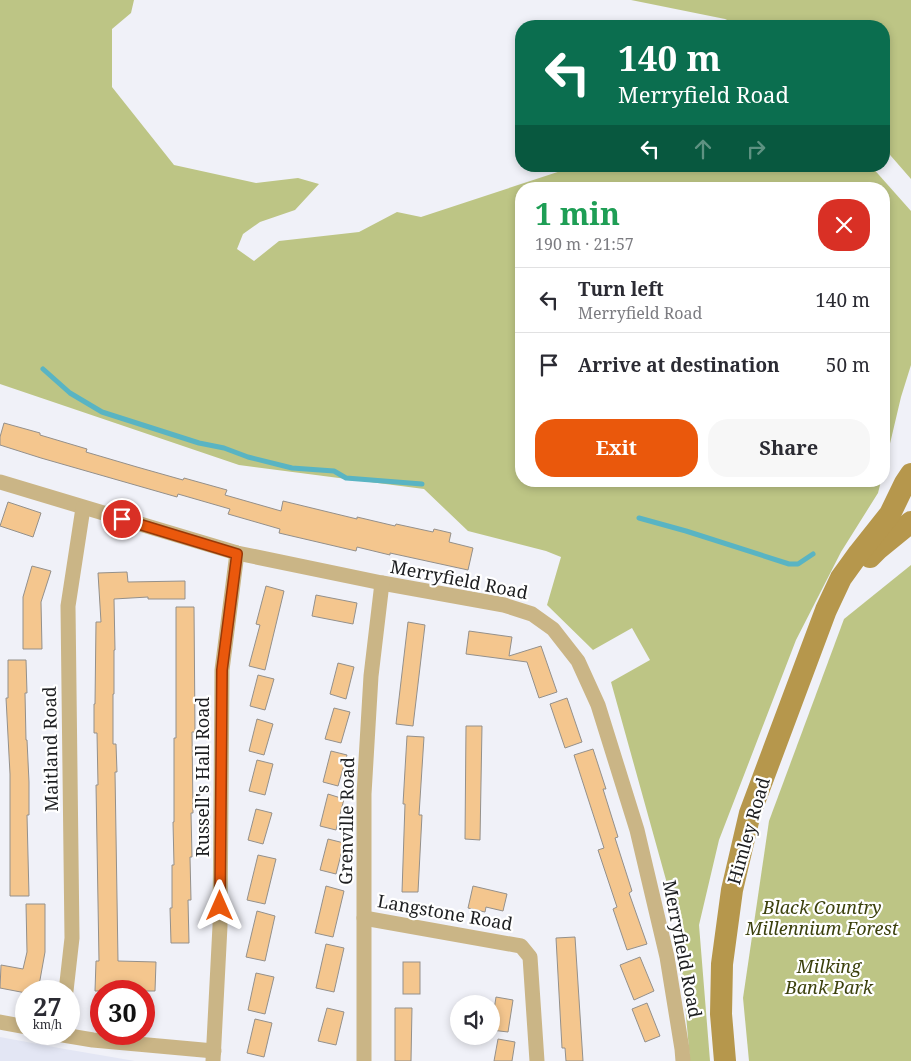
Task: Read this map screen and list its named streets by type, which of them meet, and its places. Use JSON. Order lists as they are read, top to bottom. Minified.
{"streets":{"main road":["Himley Road"],"street":["Merryfield Road","Maitland Road","Russell's Hall Road","Grenville Road","Langstone Road"]},"crossings":[["Merryfield Road","Maitland Road"],["Merryfield Road","Russell's Hall Road"],["Merryfield Road","Grenville Road"],["Grenville Road","Langstone Road"]],"parks":["Black Country Millennium Forest","Milking Bank Park"],"page":{"turn":["140 m","Merryfield Road"],"heading":["1 min","190 m · 21:57"],"list":[{"name":"Turn left","note":"Merryfield Road","value":"140 m"},{"name":"Arrive at destination","value":"50 m"}],"buttons":["Exit","Share"],"speed":"27 km/h","limit":"30"}}
